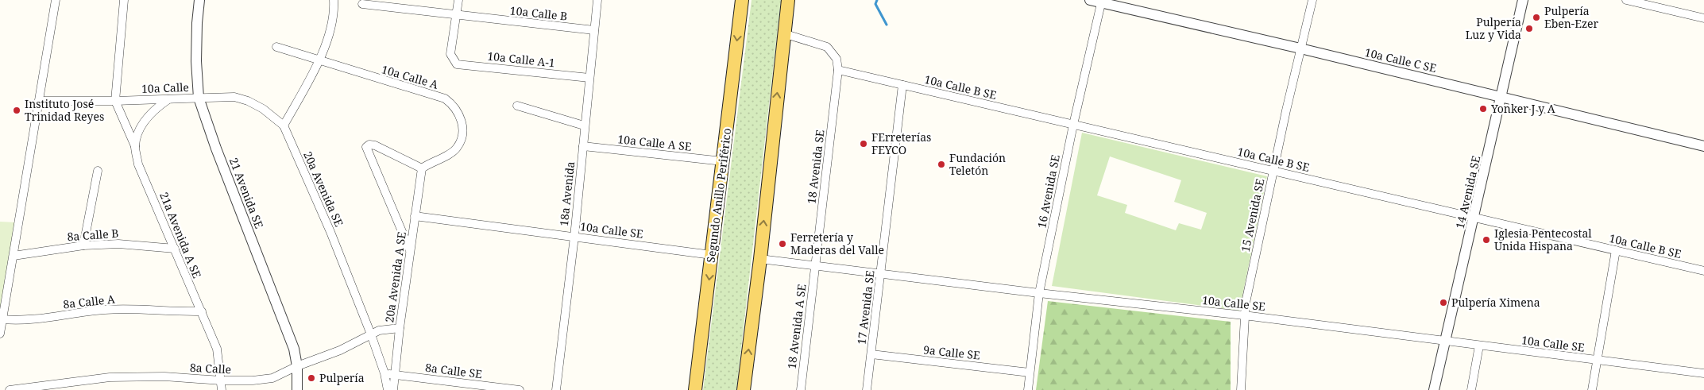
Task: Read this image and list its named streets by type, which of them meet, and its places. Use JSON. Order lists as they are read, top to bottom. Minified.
{"streets":{"main road":["Segundo Anillo Periférico"],"street":["10a Calle B","10a Calle A-1","10a Calle C SE","10a Calle A","10a Calle B SE","10a Calle","10a Calle A SE","18 Avenida SE","20a Avenida SE","16 Avenida SE","14 Avenida SE","21 Avenida SE","18a Avenida","15 Avenida SE","10a Calle SE","8a Calle B","21a Avenida A SE","20a Avenida A SE","8a Calle A","17 Avenida SE","18 Avenida A SE","9a Calle SE","8a Calle","8a Calle SE"]},"crossings":[["10a Calle B","10a Calle A-1"],["10a Calle B","18a Avenida"],["10a Calle A-1","18a Avenida"],["10a Calle C SE","16 Avenida SE"],["10a Calle C SE","14 Avenida SE"],["10a Calle C SE","15 Avenida SE"],["10a Calle A","20a Avenida A SE"],["10a Calle B SE","18 Avenida SE"],["10a Calle B SE","16 Avenida SE"],["10a Calle B SE","14 Avenida SE"],["10a Calle B SE","15 Avenida SE"],["10a Calle B SE","17 Avenida SE"],["10a Calle","20a Avenida SE"],["10a Calle","21 Avenida SE"],["10a Calle","21a Avenida A SE"],["10a Calle A SE","18a Avenida"],["10a Calle A SE","Segundo Anillo Periférico"],["18 Avenida SE","10a Calle SE"],["18 Avenida SE","18 Avenida A SE"],["20a Avenida SE","8a Calle"],["20a Avenida SE","8a Calle SE"],["16 Avenida SE","10a Calle SE"],["16 Avenida SE","9a Calle SE"],["14 Avenida SE","10a Calle SE"],["21 Avenida SE","8a Calle"],["18a Avenida","10a Calle SE"],["Segundo Anillo Periférico","10a Calle SE"],["15 Avenida SE","10a Calle SE"],["10a Calle SE","20a Avenida A SE"],["10a Calle SE","17 Avenida SE"],["10a Calle SE","18 Avenida A SE"],["8a Calle B","21a Avenida A SE"],["21a Avenida A SE","8a Calle A"],["21a Avenida A SE","8a Calle"],["20a Avenida A SE","8a Calle"],["20a Avenida A SE","8a Calle SE"],["17 Avenida SE","9a Calle SE"]],"places":["Pulpería Eben-Ezer","Pulpería Luz y Vida","Yonker J y A","Instituto José Trinidad Reyes","FErreterías FEYCO","Fundación Teletón","Iglesia Pentecostal Unida Hispana","Ferretería y Maderas del Valle","Pulpería Ximena","Pulpería"]}
